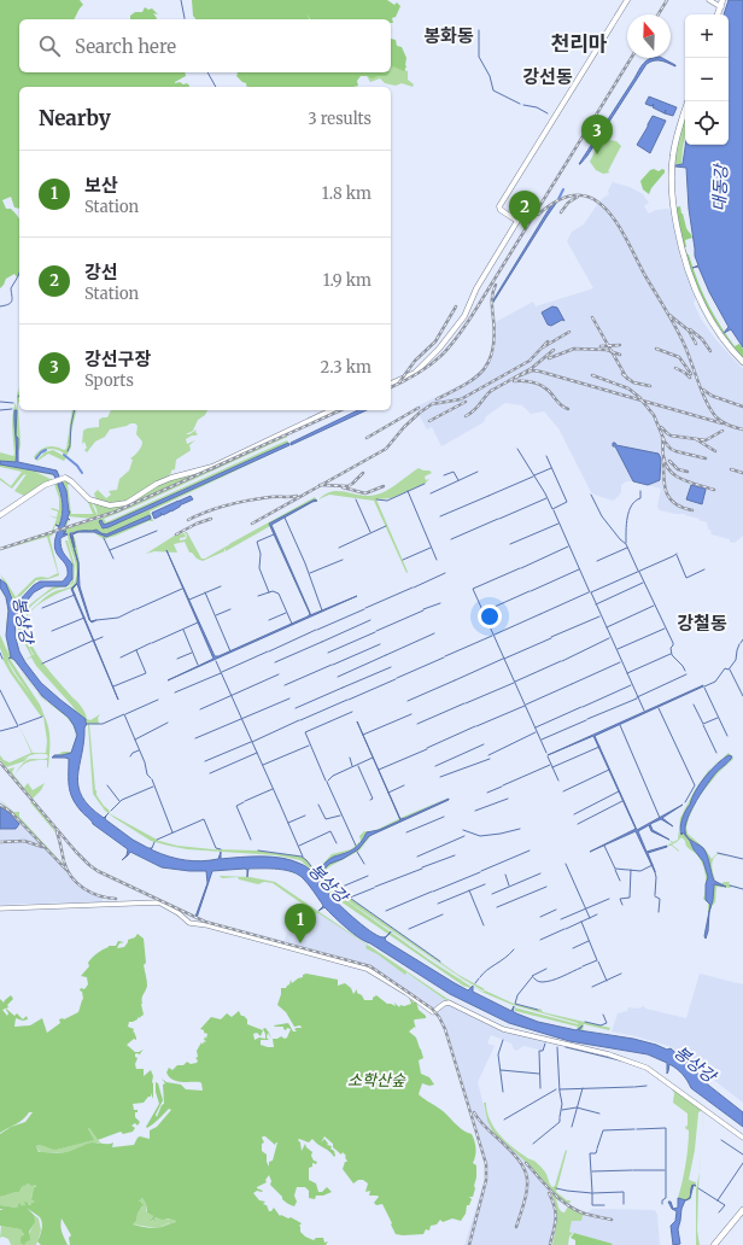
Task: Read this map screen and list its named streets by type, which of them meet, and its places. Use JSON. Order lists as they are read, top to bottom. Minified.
{"districts":["봉화동","천리마","강선동","강철동"],"water":["대동강","봉상강"],"parks":["소학산숲"],"north":"top","page":{"map_buttons":["+","−"],"search":"Search here","heading":["Nearby","3 results"],"pins":["3","2","1"],"list":[{"mark":"1","name":"보산","note":"Station","value":"1.8 km"},{"mark":"2","name":"강선","note":"Station","value":"1.9 km"},{"mark":"3","name":"강선구장","note":"Sports","value":"2.3 km"}]}}
